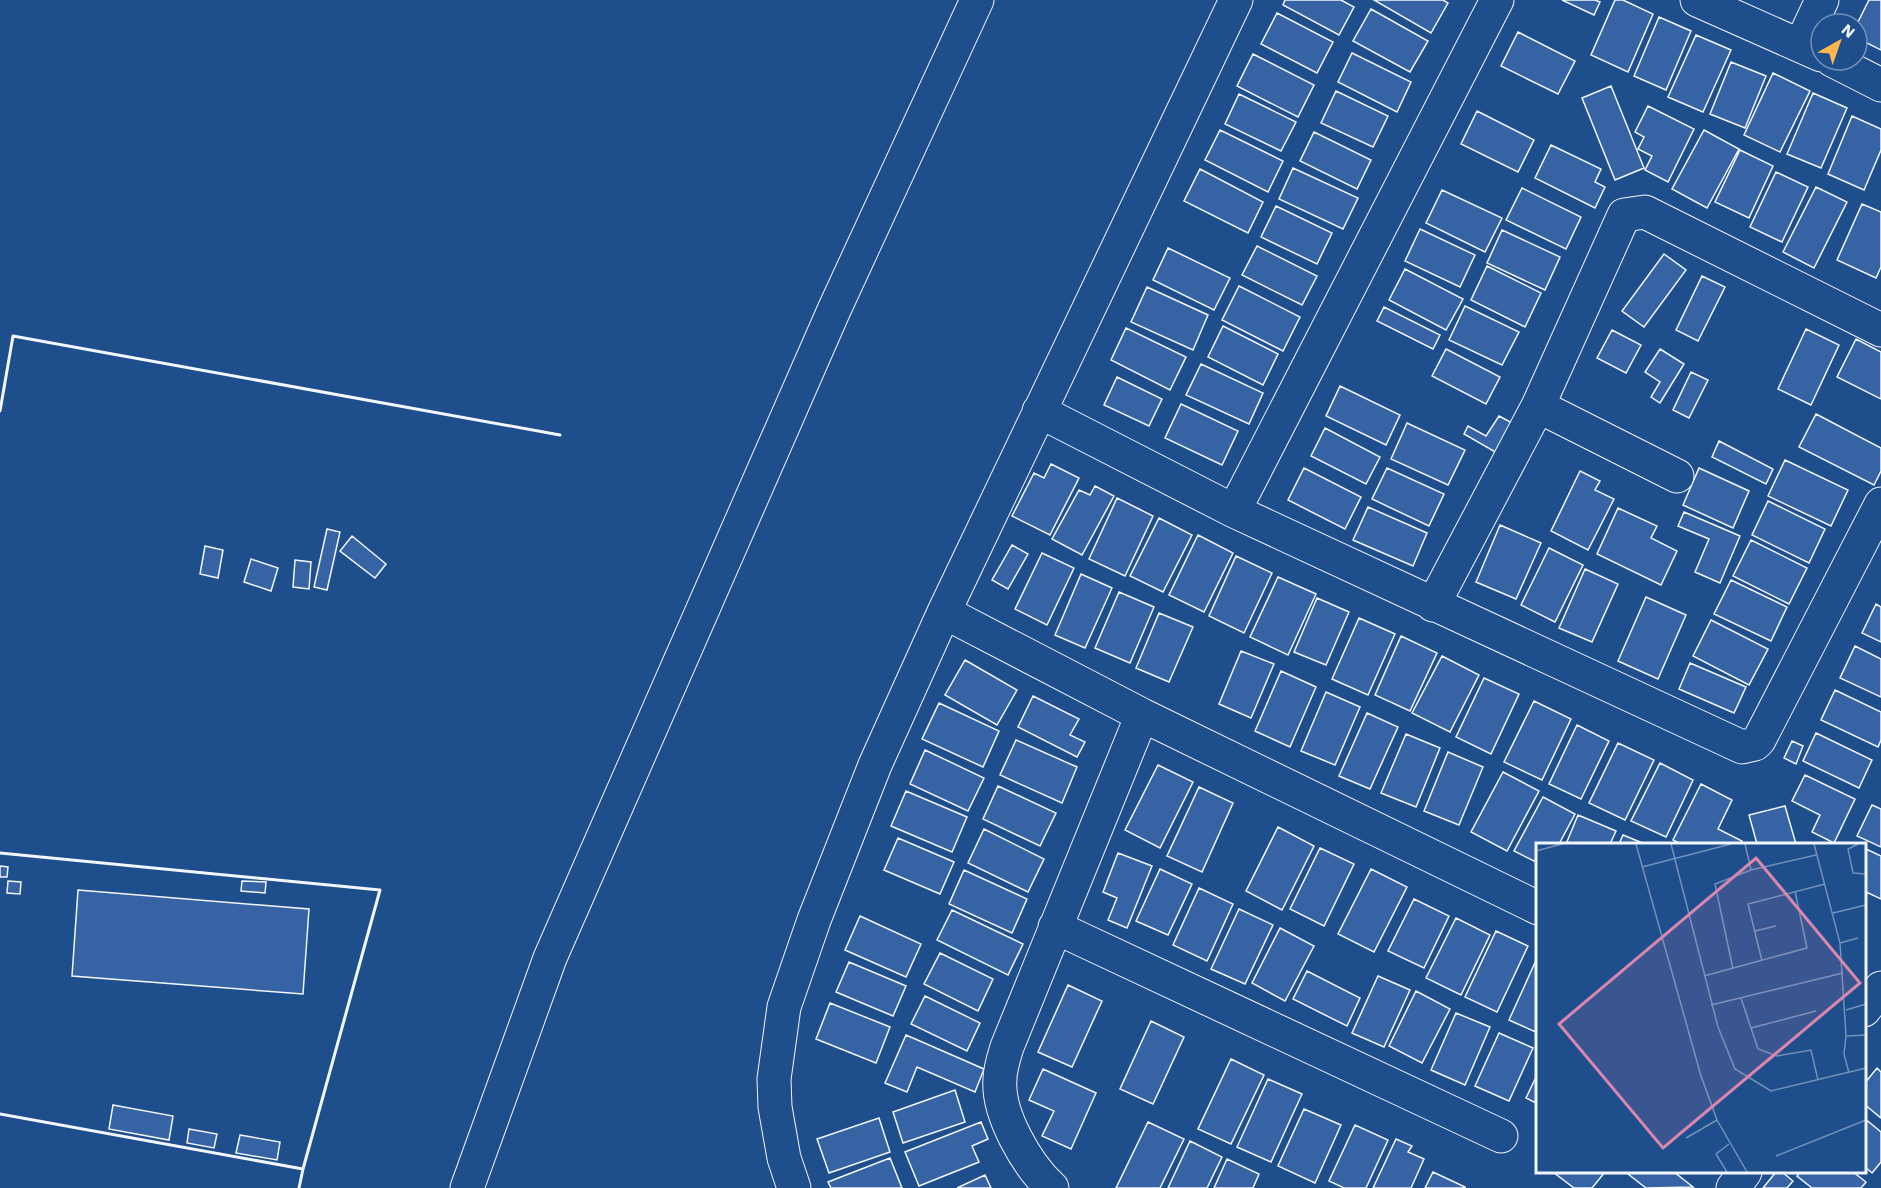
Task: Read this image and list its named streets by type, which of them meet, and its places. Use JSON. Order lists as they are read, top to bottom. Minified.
{"north":"top right"}
